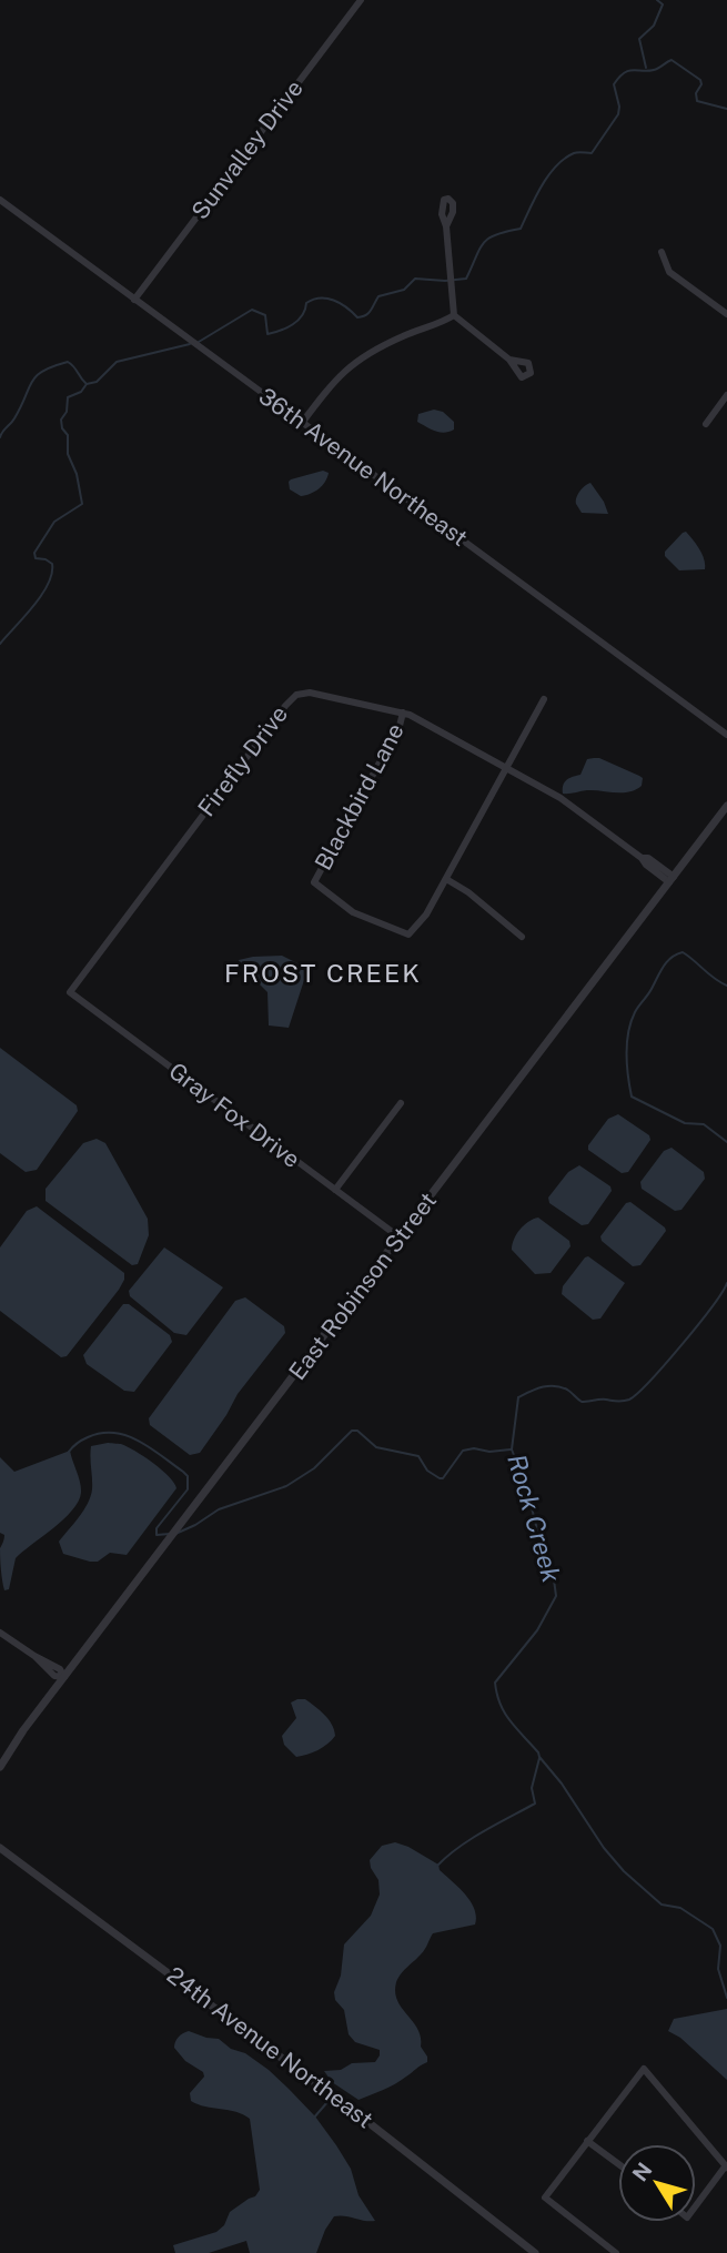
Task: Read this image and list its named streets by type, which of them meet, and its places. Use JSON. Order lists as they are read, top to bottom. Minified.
{"streets":{"street":["Sunvalley Drive","36th Avenue Northeast","Firefly Drive","Blackbird Lane","Gray Fox Drive","East Robinson Street","24th Avenue Northeast"]},"crossings":[["Sunvalley Drive","36th Avenue Northeast"],["Firefly Drive","Blackbird Lane"],["Firefly Drive","Gray Fox Drive"],["Firefly Drive","East Robinson Street"],["Gray Fox Drive","East Robinson Street"]],"districts":["FROST CREEK"],"water":["Rock Creek"],"north":"top left"}
